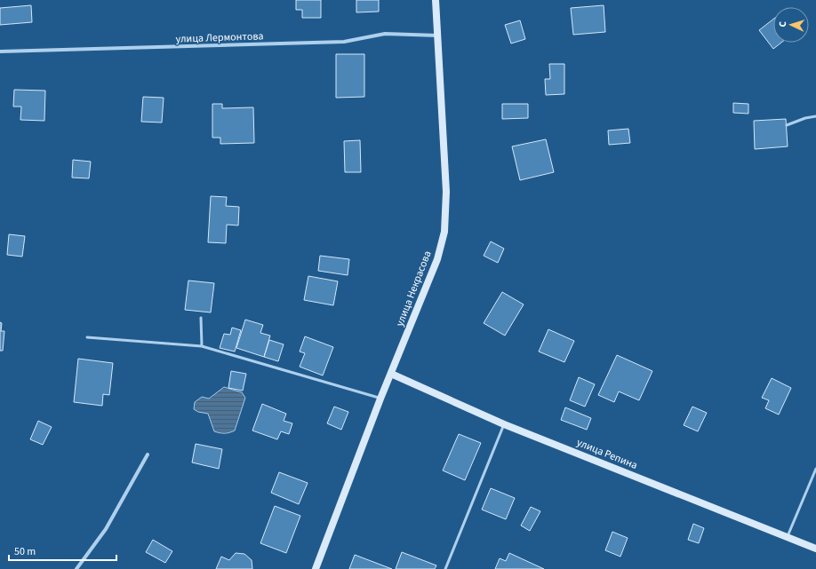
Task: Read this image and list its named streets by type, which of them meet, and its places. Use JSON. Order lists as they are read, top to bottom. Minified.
{"streets":{"street":["улица Лермонтова","улица Некрасова","улица Репина"]},"crossings":[["улица Лермонтова","улица Некрасова"],["улица Некрасова","улица Репина"]],"scale_bar":"50 m","north":"left"}
